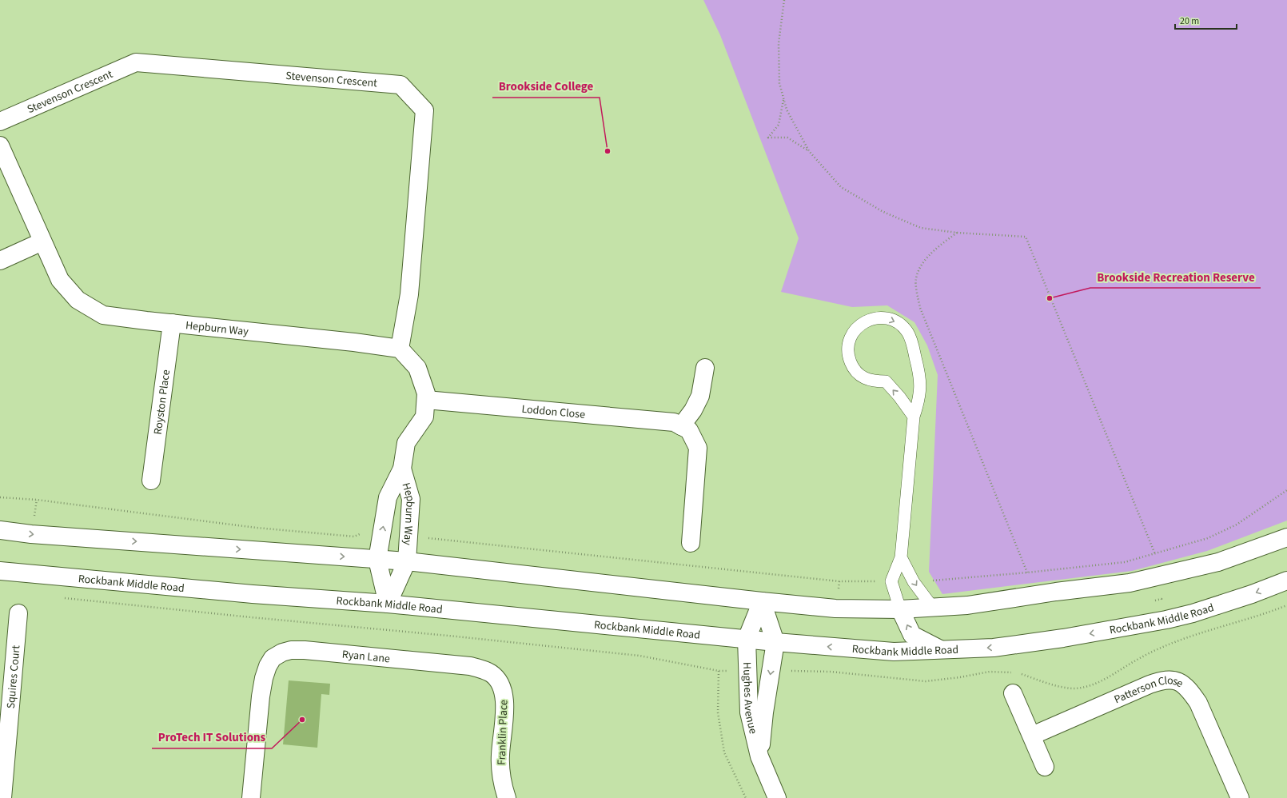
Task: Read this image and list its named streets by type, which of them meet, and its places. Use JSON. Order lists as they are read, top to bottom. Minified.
{"streets":{"street":["Stevenson Crescent","Hepburn Way","Royston Place","Loddon Close","Rockbank Middle Road","Ryan Lane","Squires Court","Patterson Close","Hughes Avenue","Franklin Place"]},"crossings":[["Stevenson Crescent","Hepburn Way"],["Hepburn Way","Royston Place"],["Hepburn Way","Loddon Close"],["Rockbank Middle Road","Hughes Avenue"],["Ryan Lane","Franklin Place"]],"places":["Brookside College","Brookside Recreation Reserve","ProTech IT Solutions"],"scale_bar":"20 m"}
